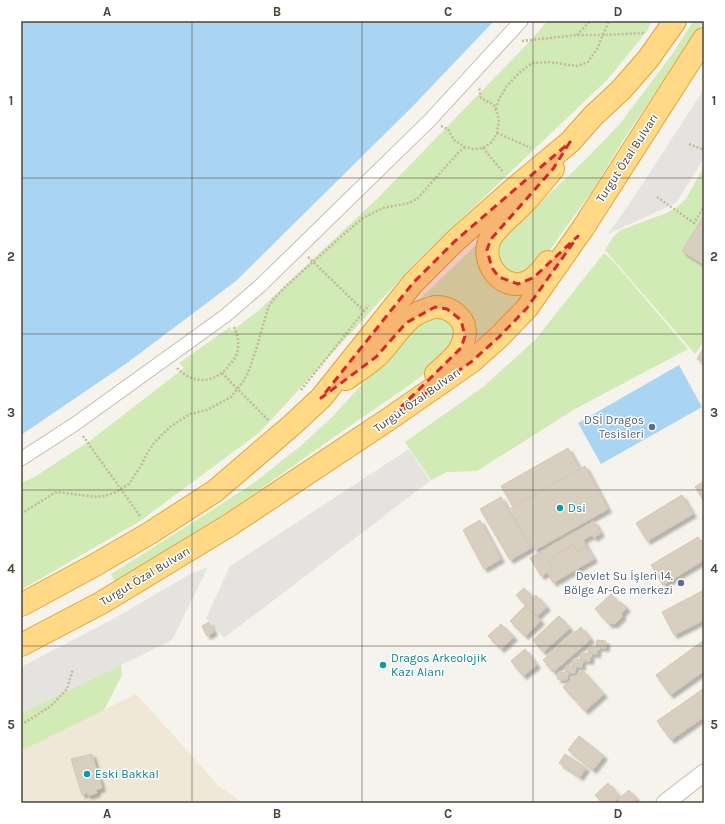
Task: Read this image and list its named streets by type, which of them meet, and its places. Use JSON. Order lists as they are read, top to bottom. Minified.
{"streets":{"highway":["Turgut Özal Bulvarı"]},"places":["DSİ Dragos Tesisleri","Dsi","Devlet Su İşleri 14. Bölge Ar-Ge merkezi","Dragos Arkeolojik Kazı Alanı","Eski Bakkal"],"grid":{"columns":["A","B","C","D"],"rows":["1","2","3","4","5"]}}
